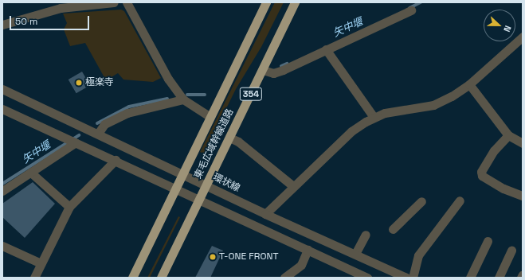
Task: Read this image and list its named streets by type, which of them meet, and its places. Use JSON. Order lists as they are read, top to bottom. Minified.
{"streets":{"highway":["354","東毛広域幹線道路"],"street":["環状線"]},"crossings":[["東毛広域幹線道路","環状線"]],"water":["矢中堰"],"places":["極楽寺","T-ONE FRONT"],"scale_bar":"50 m","north":"right"}
